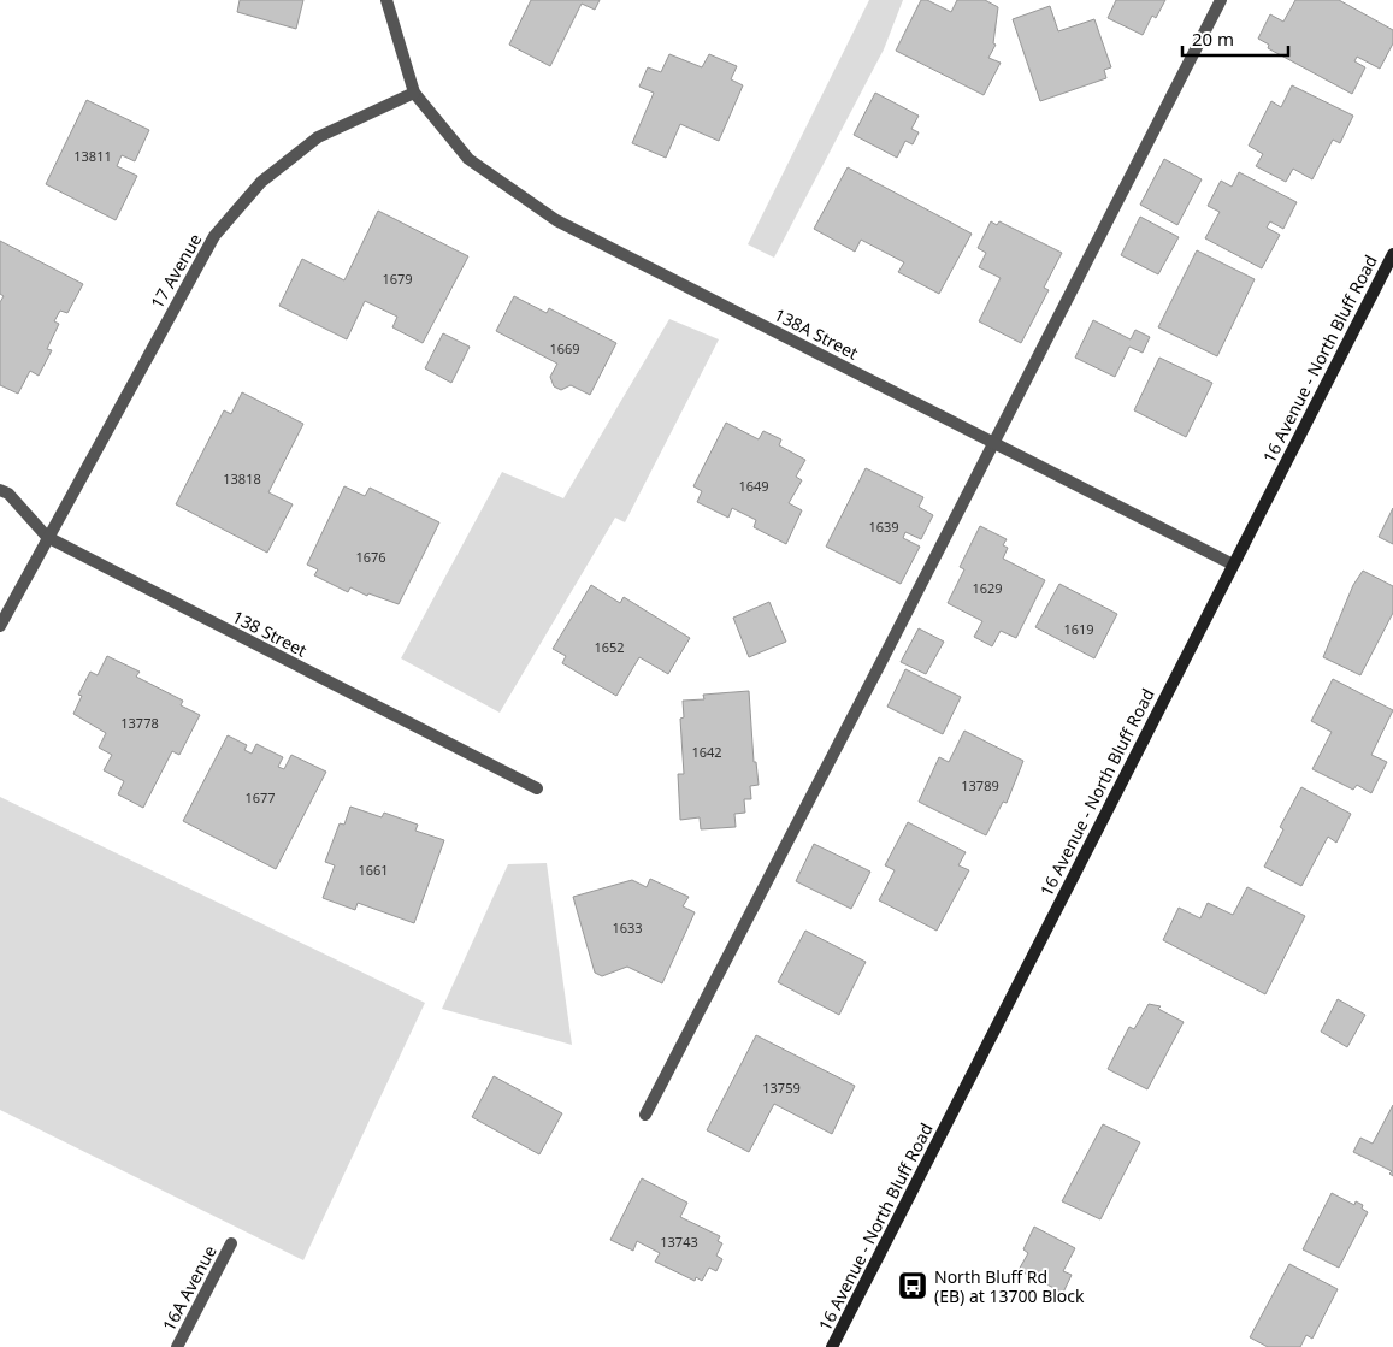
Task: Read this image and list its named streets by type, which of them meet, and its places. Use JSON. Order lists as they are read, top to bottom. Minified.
{"streets":{"main road":["16 Avenue - North Bluff Road"],"street":["17 Avenue","138A Street","138 Street","16A Avenue"]},"crossings":[["17 Avenue","138A Street"],["17 Avenue","138 Street"],["138A Street","16 Avenue - North Bluff Road"]],"places":{"bus stop":["North Bluff Rd (EB) at 13700 Block"]},"house_numbers":["13811","1679","1669","13818","1649","1639","1676","1629","1619","1652","13778","1642","13789","1677","1661","1633","13759","13743"],"scale_bar":"20 m"}
